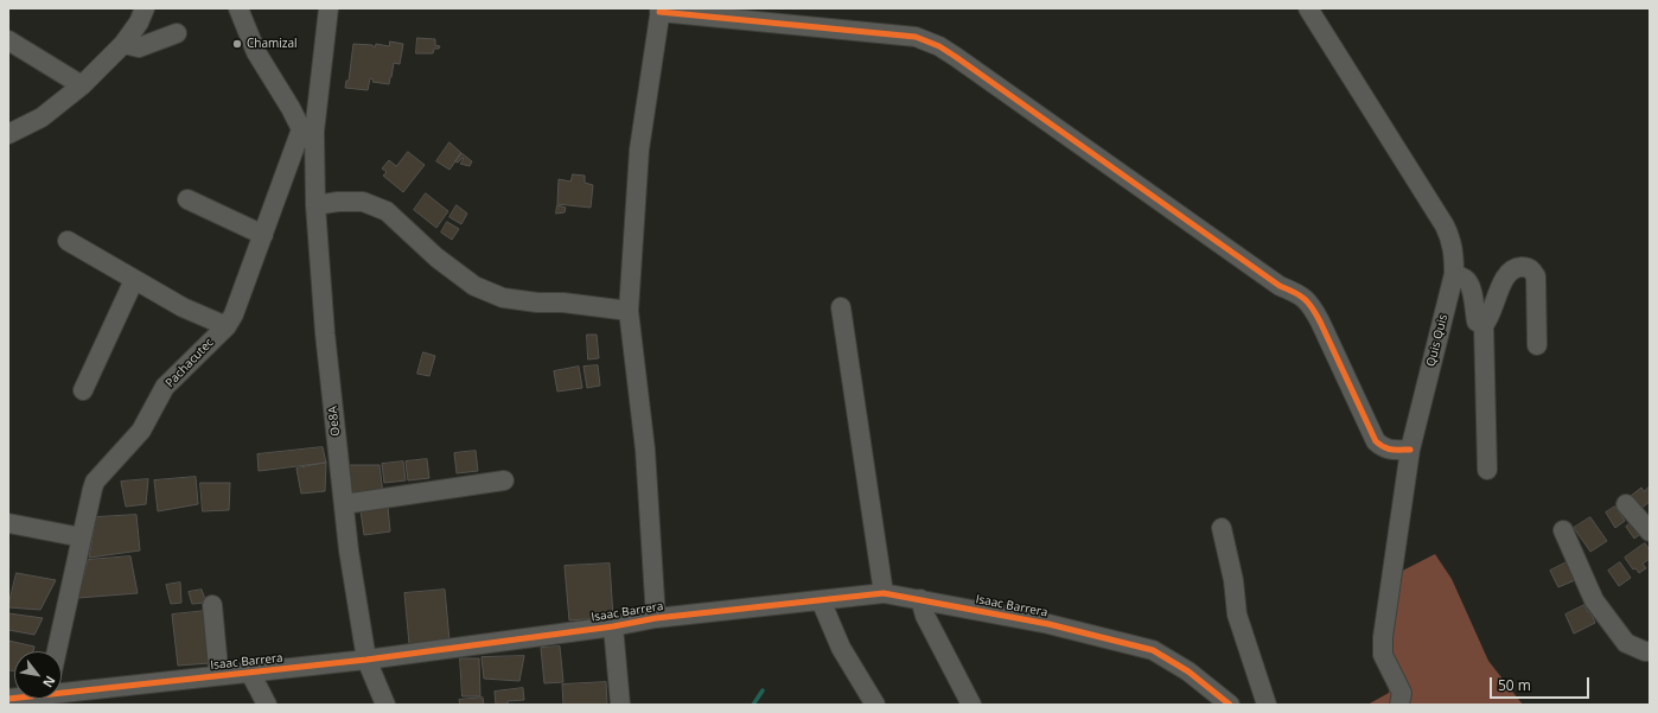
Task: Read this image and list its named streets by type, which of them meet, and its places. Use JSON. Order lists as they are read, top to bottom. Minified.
{"streets":{"street":["Quis Quis","Pachacutec","Oe8A","Isaac Barrera"]},"crossings":[["Pachacutec","Oe8A"],["Oe8A","Isaac Barrera"]],"places":["Chamizal"],"scale_bar":"50 m","north":"bottom right"}
